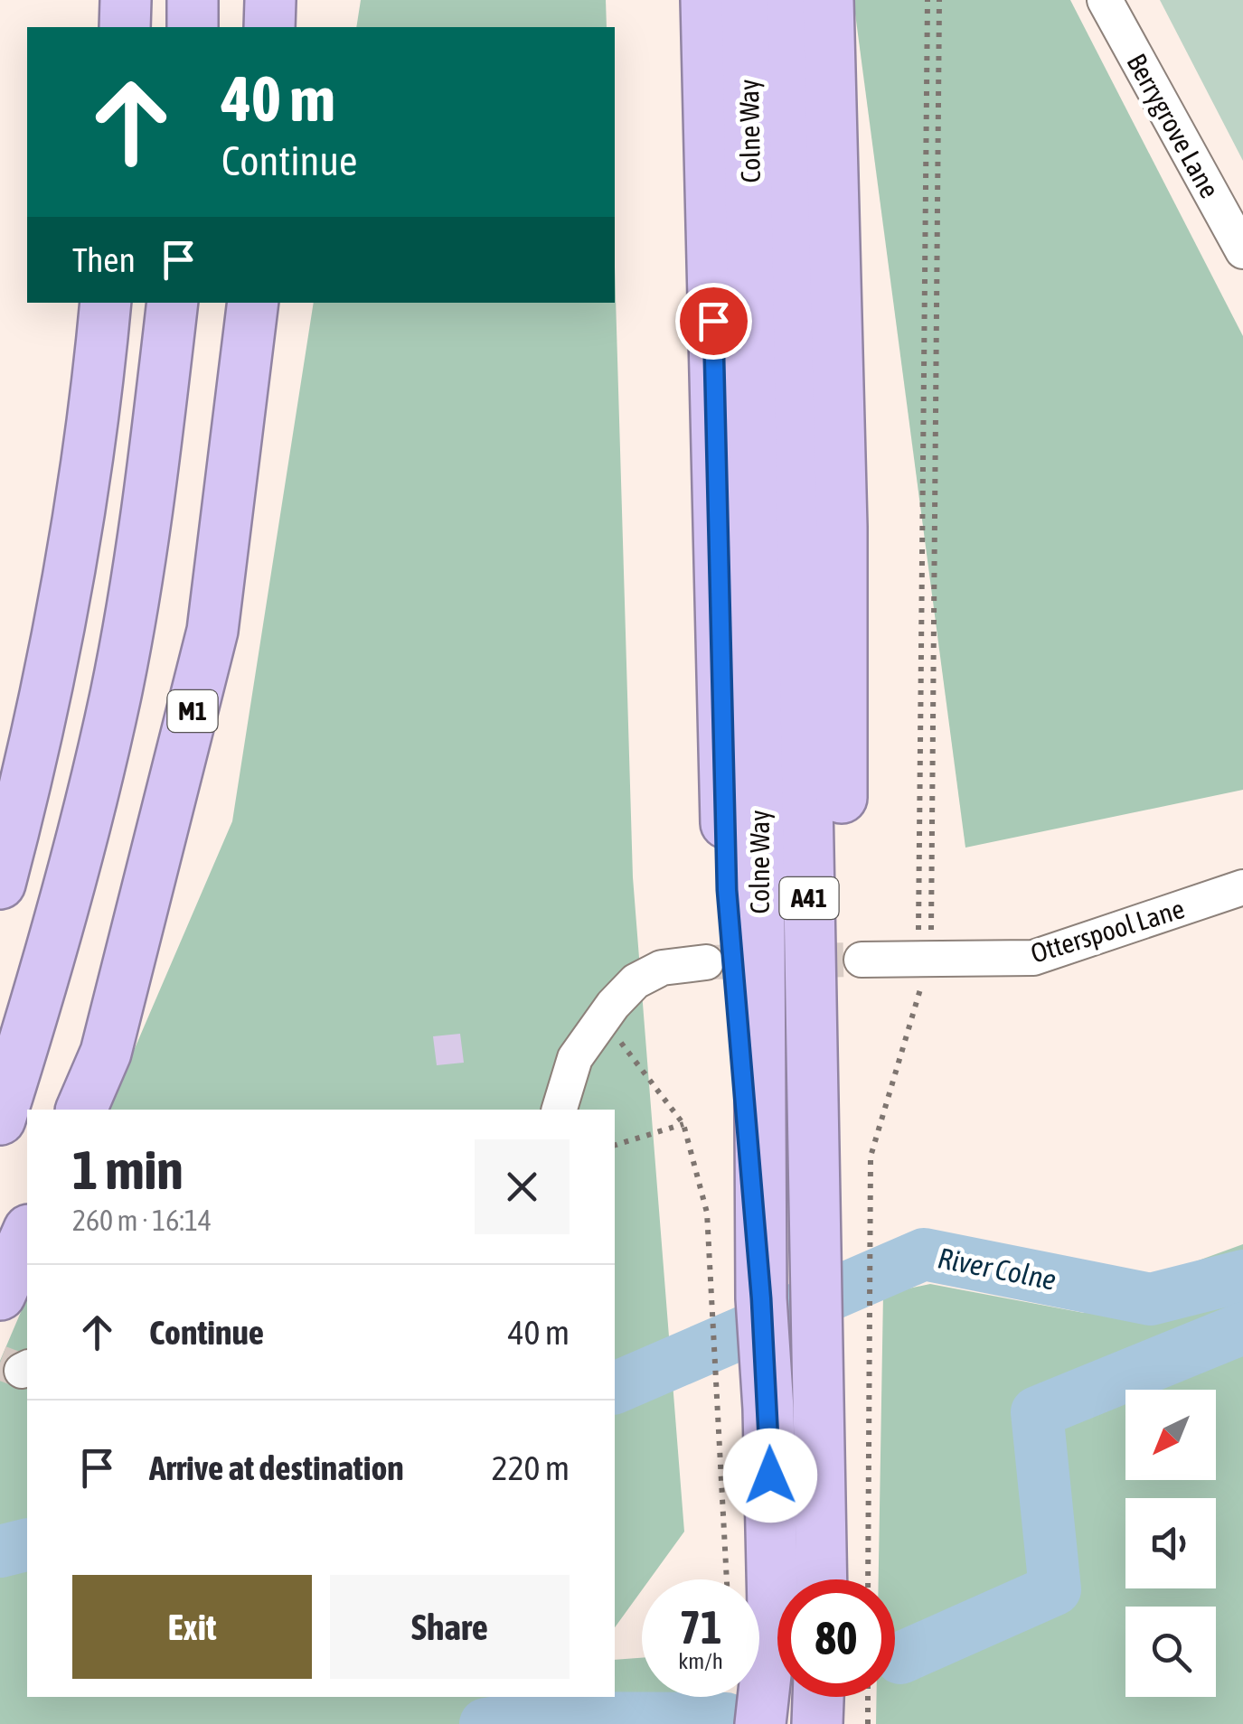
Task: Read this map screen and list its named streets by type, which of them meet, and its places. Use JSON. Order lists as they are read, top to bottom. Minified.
{"streets":{"highway":["Colne Way","M1","A41"],"street":["Berrygrove Lane","Otterspool Lane"]},"water":["River Colne"],"north":"bottom left","page":{"turn":["40 m","Continue"],"then":"Then","heading":["1 min","260 m · 16:14"],"list":[{"name":"Continue","value":"40 m"},{"name":"Arrive at destination","value":"220 m"}],"buttons":["Exit","Share"],"speed":"71 km/h","limit":"80"}}
